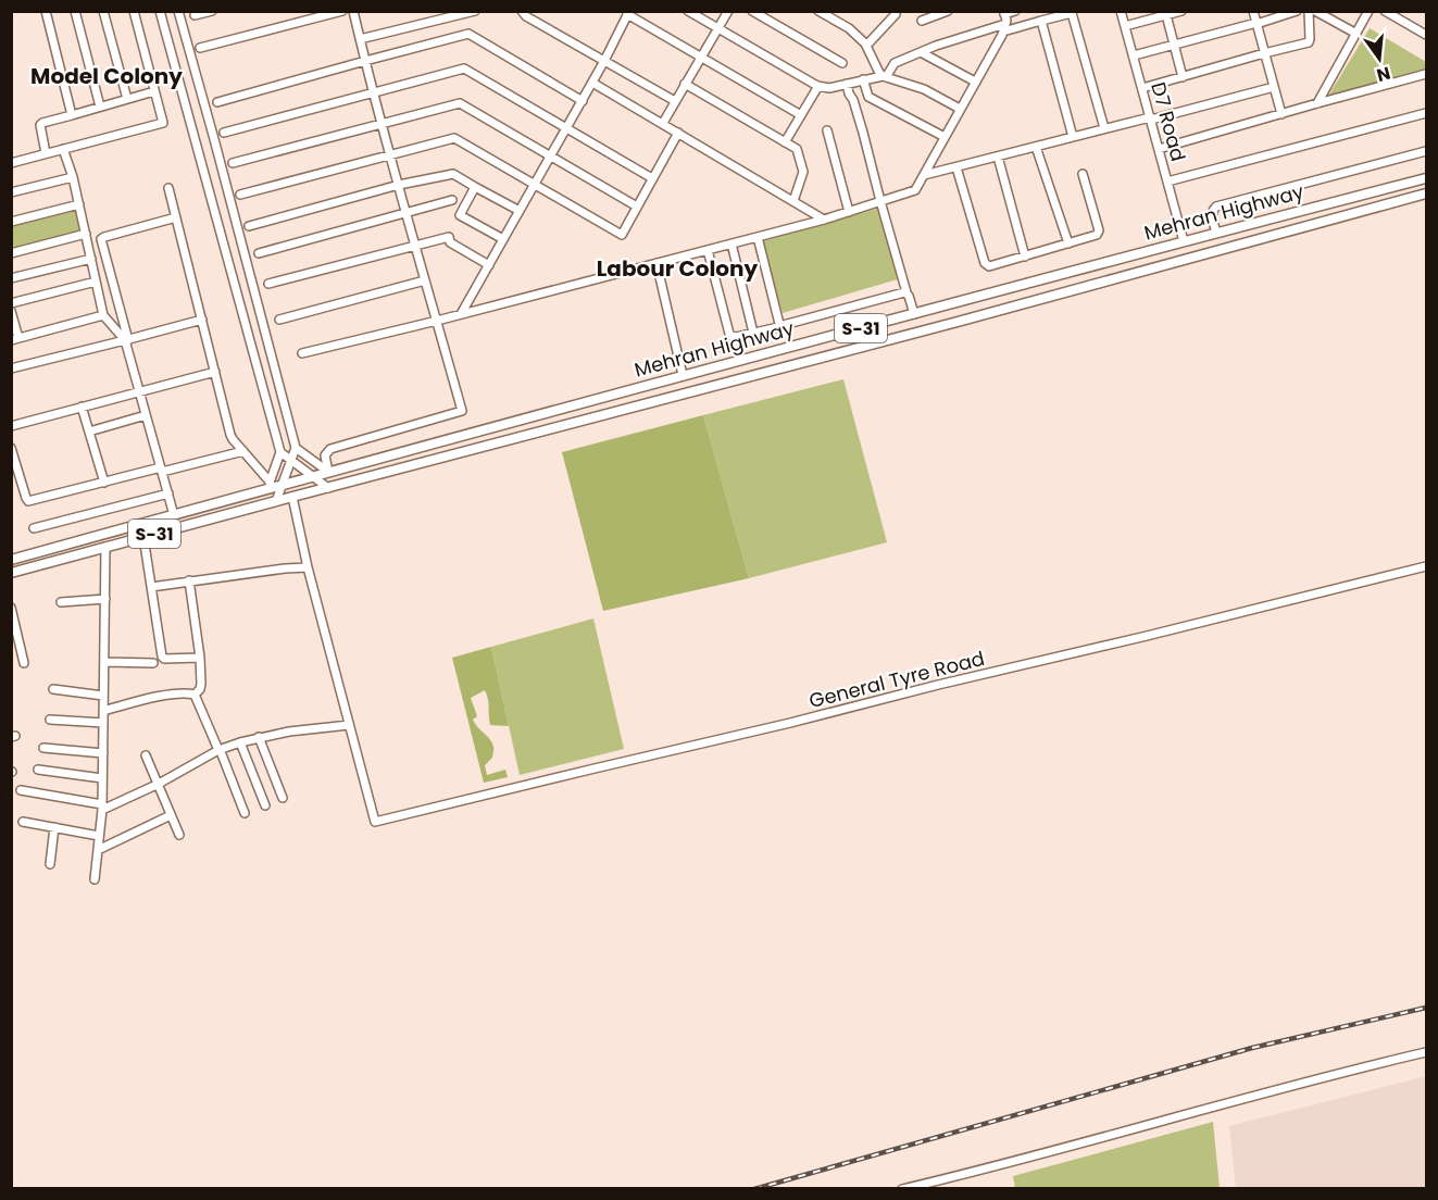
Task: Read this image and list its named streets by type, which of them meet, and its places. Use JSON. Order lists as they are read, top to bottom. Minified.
{"streets":{"main road":["Mehran Highway","S-31"],"street":["D7 Road","General Tyre Road"]},"crossings":[["D7 Road","Mehran Highway"]],"districts":["Model Colony","Labour Colony"],"north":"bottom"}
